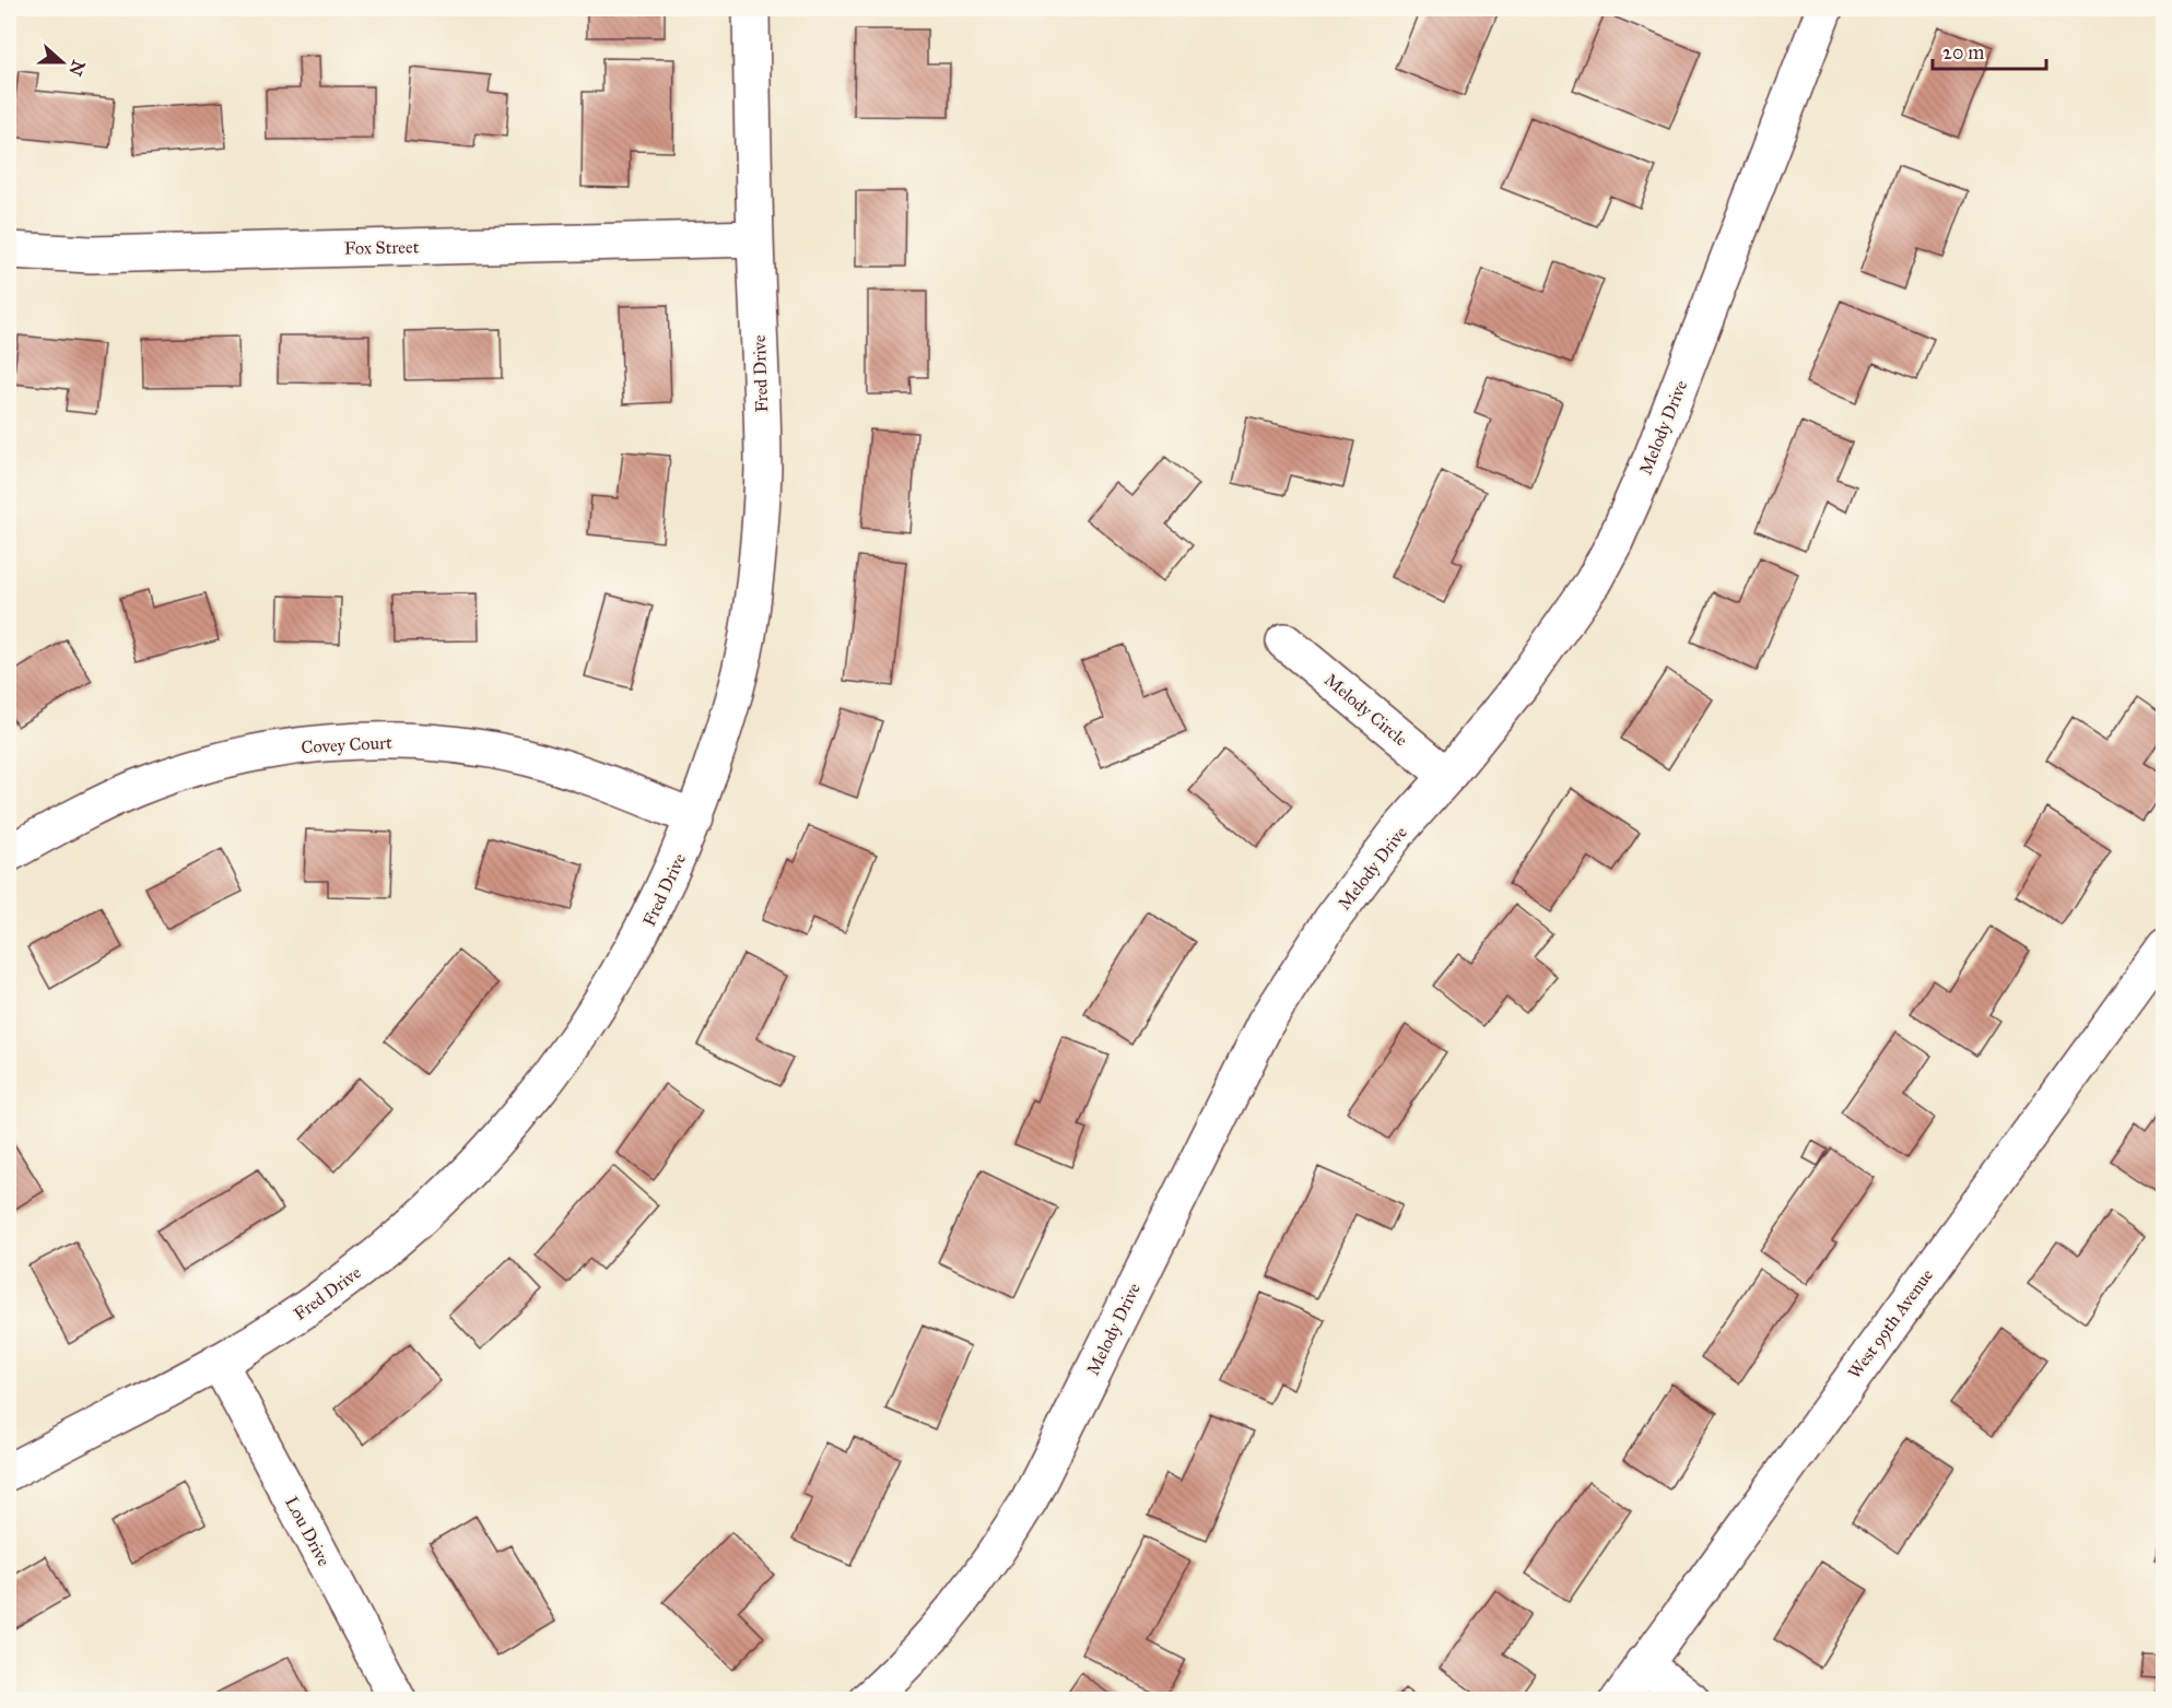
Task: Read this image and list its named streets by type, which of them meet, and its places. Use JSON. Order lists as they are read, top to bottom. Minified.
{"streets":{"street":["Fox Street","Fred Drive","Melody Drive","Melody Circle","Covey Court","West 99th Avenue","Lou Drive"]},"crossings":[["Fox Street","Fred Drive"],["Fred Drive","Covey Court"],["Fred Drive","Lou Drive"],["Melody Drive","Melody Circle"]],"scale_bar":"20 m","north":"right"}
